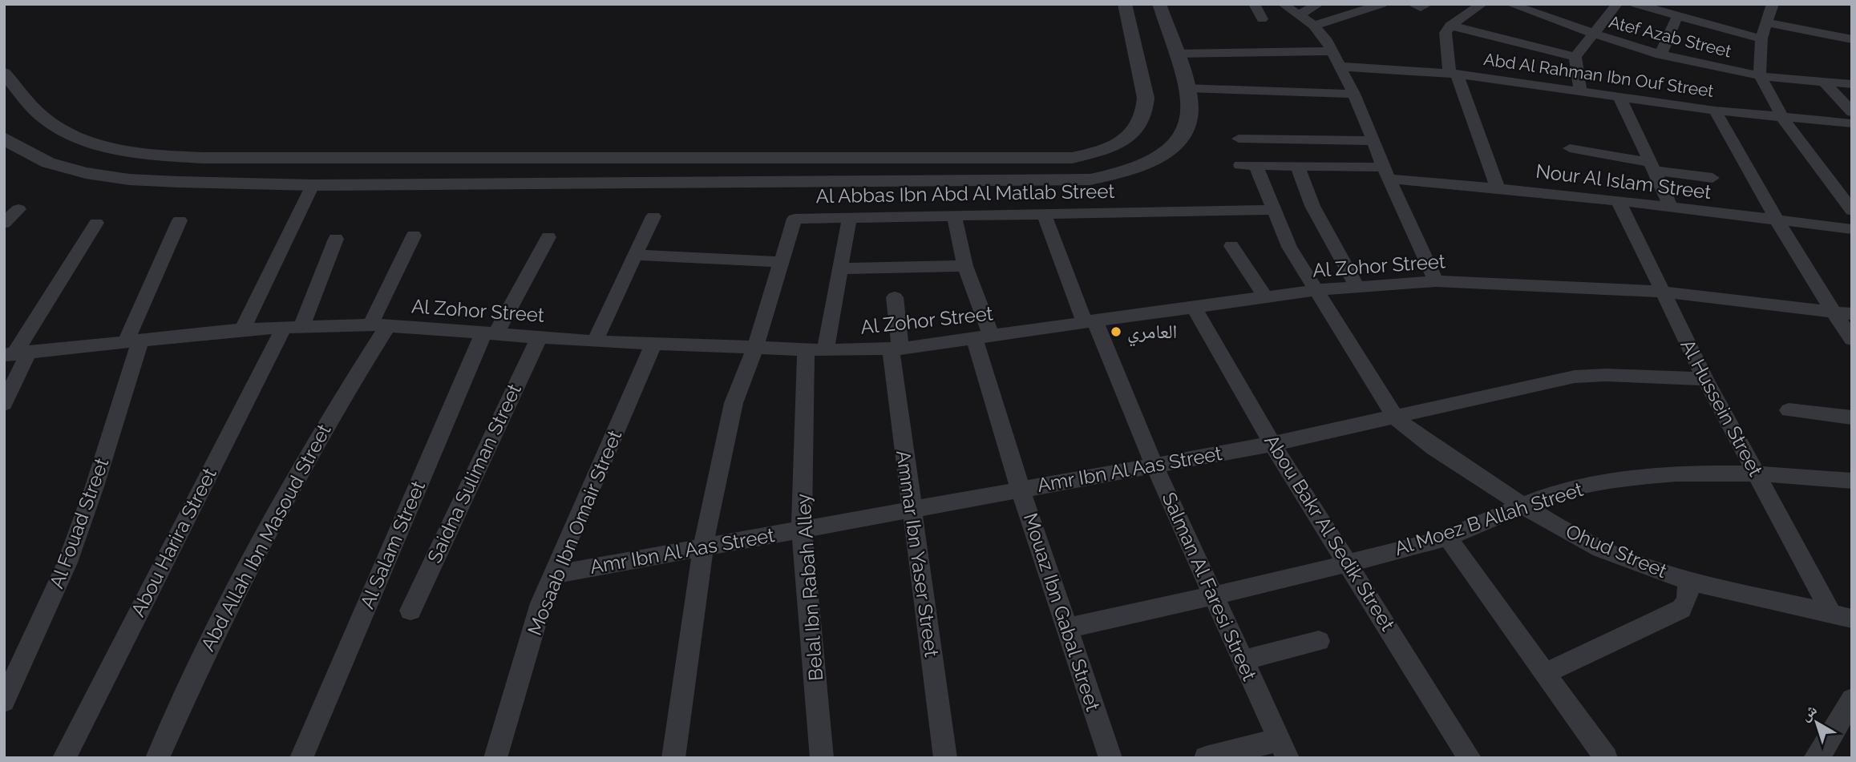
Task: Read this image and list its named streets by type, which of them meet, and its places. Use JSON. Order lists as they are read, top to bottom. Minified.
{"streets":{"street":["Atef Azab Street","Abd Al Rahman Ibn Ouf Street","Nour Al Islam Street","Al Abbas Ibn Abd Al Matlab Street","Al Zohor Street","Al Hussein Street","Amr Ibn Al Aas Street","Saidna Suliman Street","Al Moez B Allah Street","Al Fouad Street","Mosaab Ibn Omair Street","Abou Bakr Al Sedik Street","Abd Allah Ibn Masoud Street","Abou Harira Street","Al Salam Street","Ohud Street","Ammar Ibn Yaser Street","Salman Al Faresi Street","Belal Ibn Rabah Alley","Mouaz Ibn Gabal Street"]},"crossings":[["Nour Al Islam Street","Al Hussein Street"],["Nour Al Islam Street","Ohud Street"],["Al Abbas Ibn Abd Al Matlab Street","Al Zohor Street"],["Al Abbas Ibn Abd Al Matlab Street","Amr Ibn Al Aas Street"],["Al Abbas Ibn Abd Al Matlab Street","Ohud Street"],["Al Abbas Ibn Abd Al Matlab Street","Salman Al Faresi Street"],["Al Abbas Ibn Abd Al Matlab Street","Belal Ibn Rabah Alley"],["Al Abbas Ibn Abd Al Matlab Street","Mouaz Ibn Gabal Street"],["Al Zohor Street","Al Hussein Street"],["Al Zohor Street","Saidna Suliman Street"],["Al Zohor Street","Al Fouad Street"],["Al Zohor Street","Mosaab Ibn Omair Street"],["Al Zohor Street","Abou Bakr Al Sedik Street"],["Al Zohor Street","Abd Allah Ibn Masoud Street"],["Al Zohor Street","Abou Harira Street"],["Al Zohor Street","Al Salam Street"],["Al Zohor Street","Ohud Street"],["Al Zohor Street","Ammar Ibn Yaser Street"],["Al Zohor Street","Salman Al Faresi Street"],["Al Zohor Street","Belal Ibn Rabah Alley"],["Al Zohor Street","Mouaz Ibn Gabal Street"],["Al Hussein Street","Amr Ibn Al Aas Street"],["Al Hussein Street","Al Moez B Allah Street"],["Al Hussein Street","Ohud Street"],["Amr Ibn Al Aas Street","Mosaab Ibn Omair Street"],["Amr Ibn Al Aas Street","Abou Bakr Al Sedik Street"],["Amr Ibn Al Aas Street","Ohud Street"],["Amr Ibn Al Aas Street","Ammar Ibn Yaser Street"],["Amr Ibn Al Aas Street","Salman Al Faresi Street"],["Amr Ibn Al Aas Street","Belal Ibn Rabah Alley"],["Amr Ibn Al Aas Street","Mouaz Ibn Gabal Street"],["Al Moez B Allah Street","Abou Bakr Al Sedik Street"],["Al Moez B Allah Street","Ohud Street"],["Al Moez B Allah Street","Salman Al Faresi Street"],["Al Moez B Allah Street","Mouaz Ibn Gabal Street"]],"places":["العامري"],"north":"top left"}
